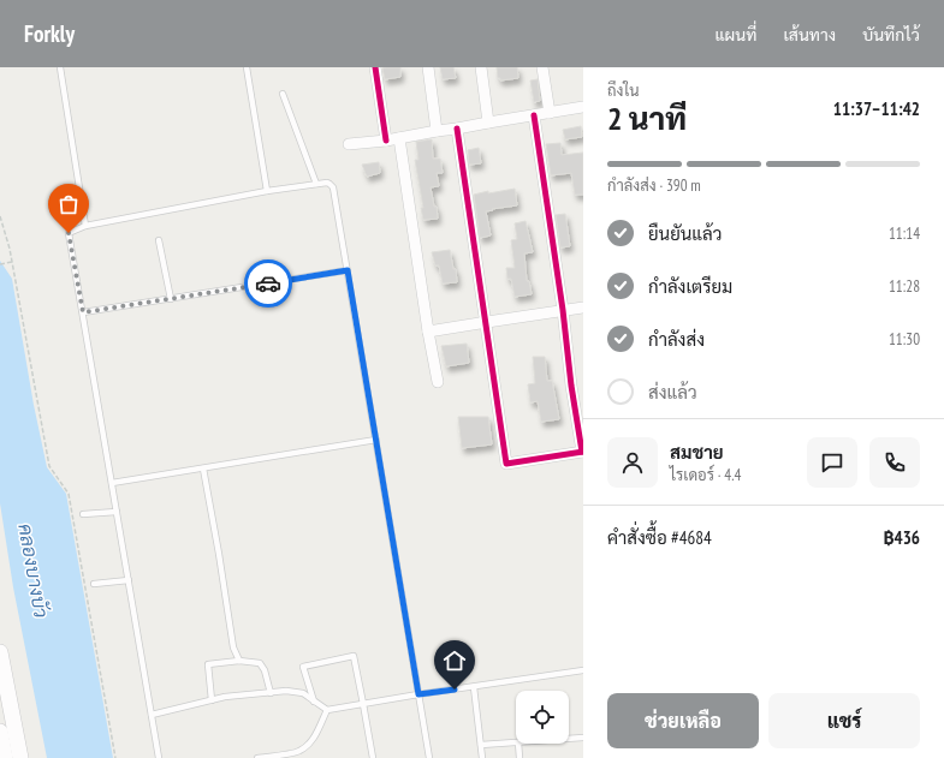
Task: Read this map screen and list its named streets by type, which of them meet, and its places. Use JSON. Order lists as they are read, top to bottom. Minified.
{"water":["คลองบางบัว"],"page":{"header":"Forkly","nav":["แผนที่","เส้นทาง","บันทึกไว้"],"heading":["2 นาที","ถึงใน","11:37–11:42"],"panel":["สมชาย","ไรเดอร์ · 4.4","คำสั่งซื้อ #4684","฿436"],"bar":"กำลังส่ง · 390 m","list":[["ยืนยันแล้ว","11:14"],["กำลังเตรียม","11:28"],["กำลังส่ง","11:30"],"ส่งแล้ว"],"buttons":["ช่วยเหลือ","แชร์"]}}
